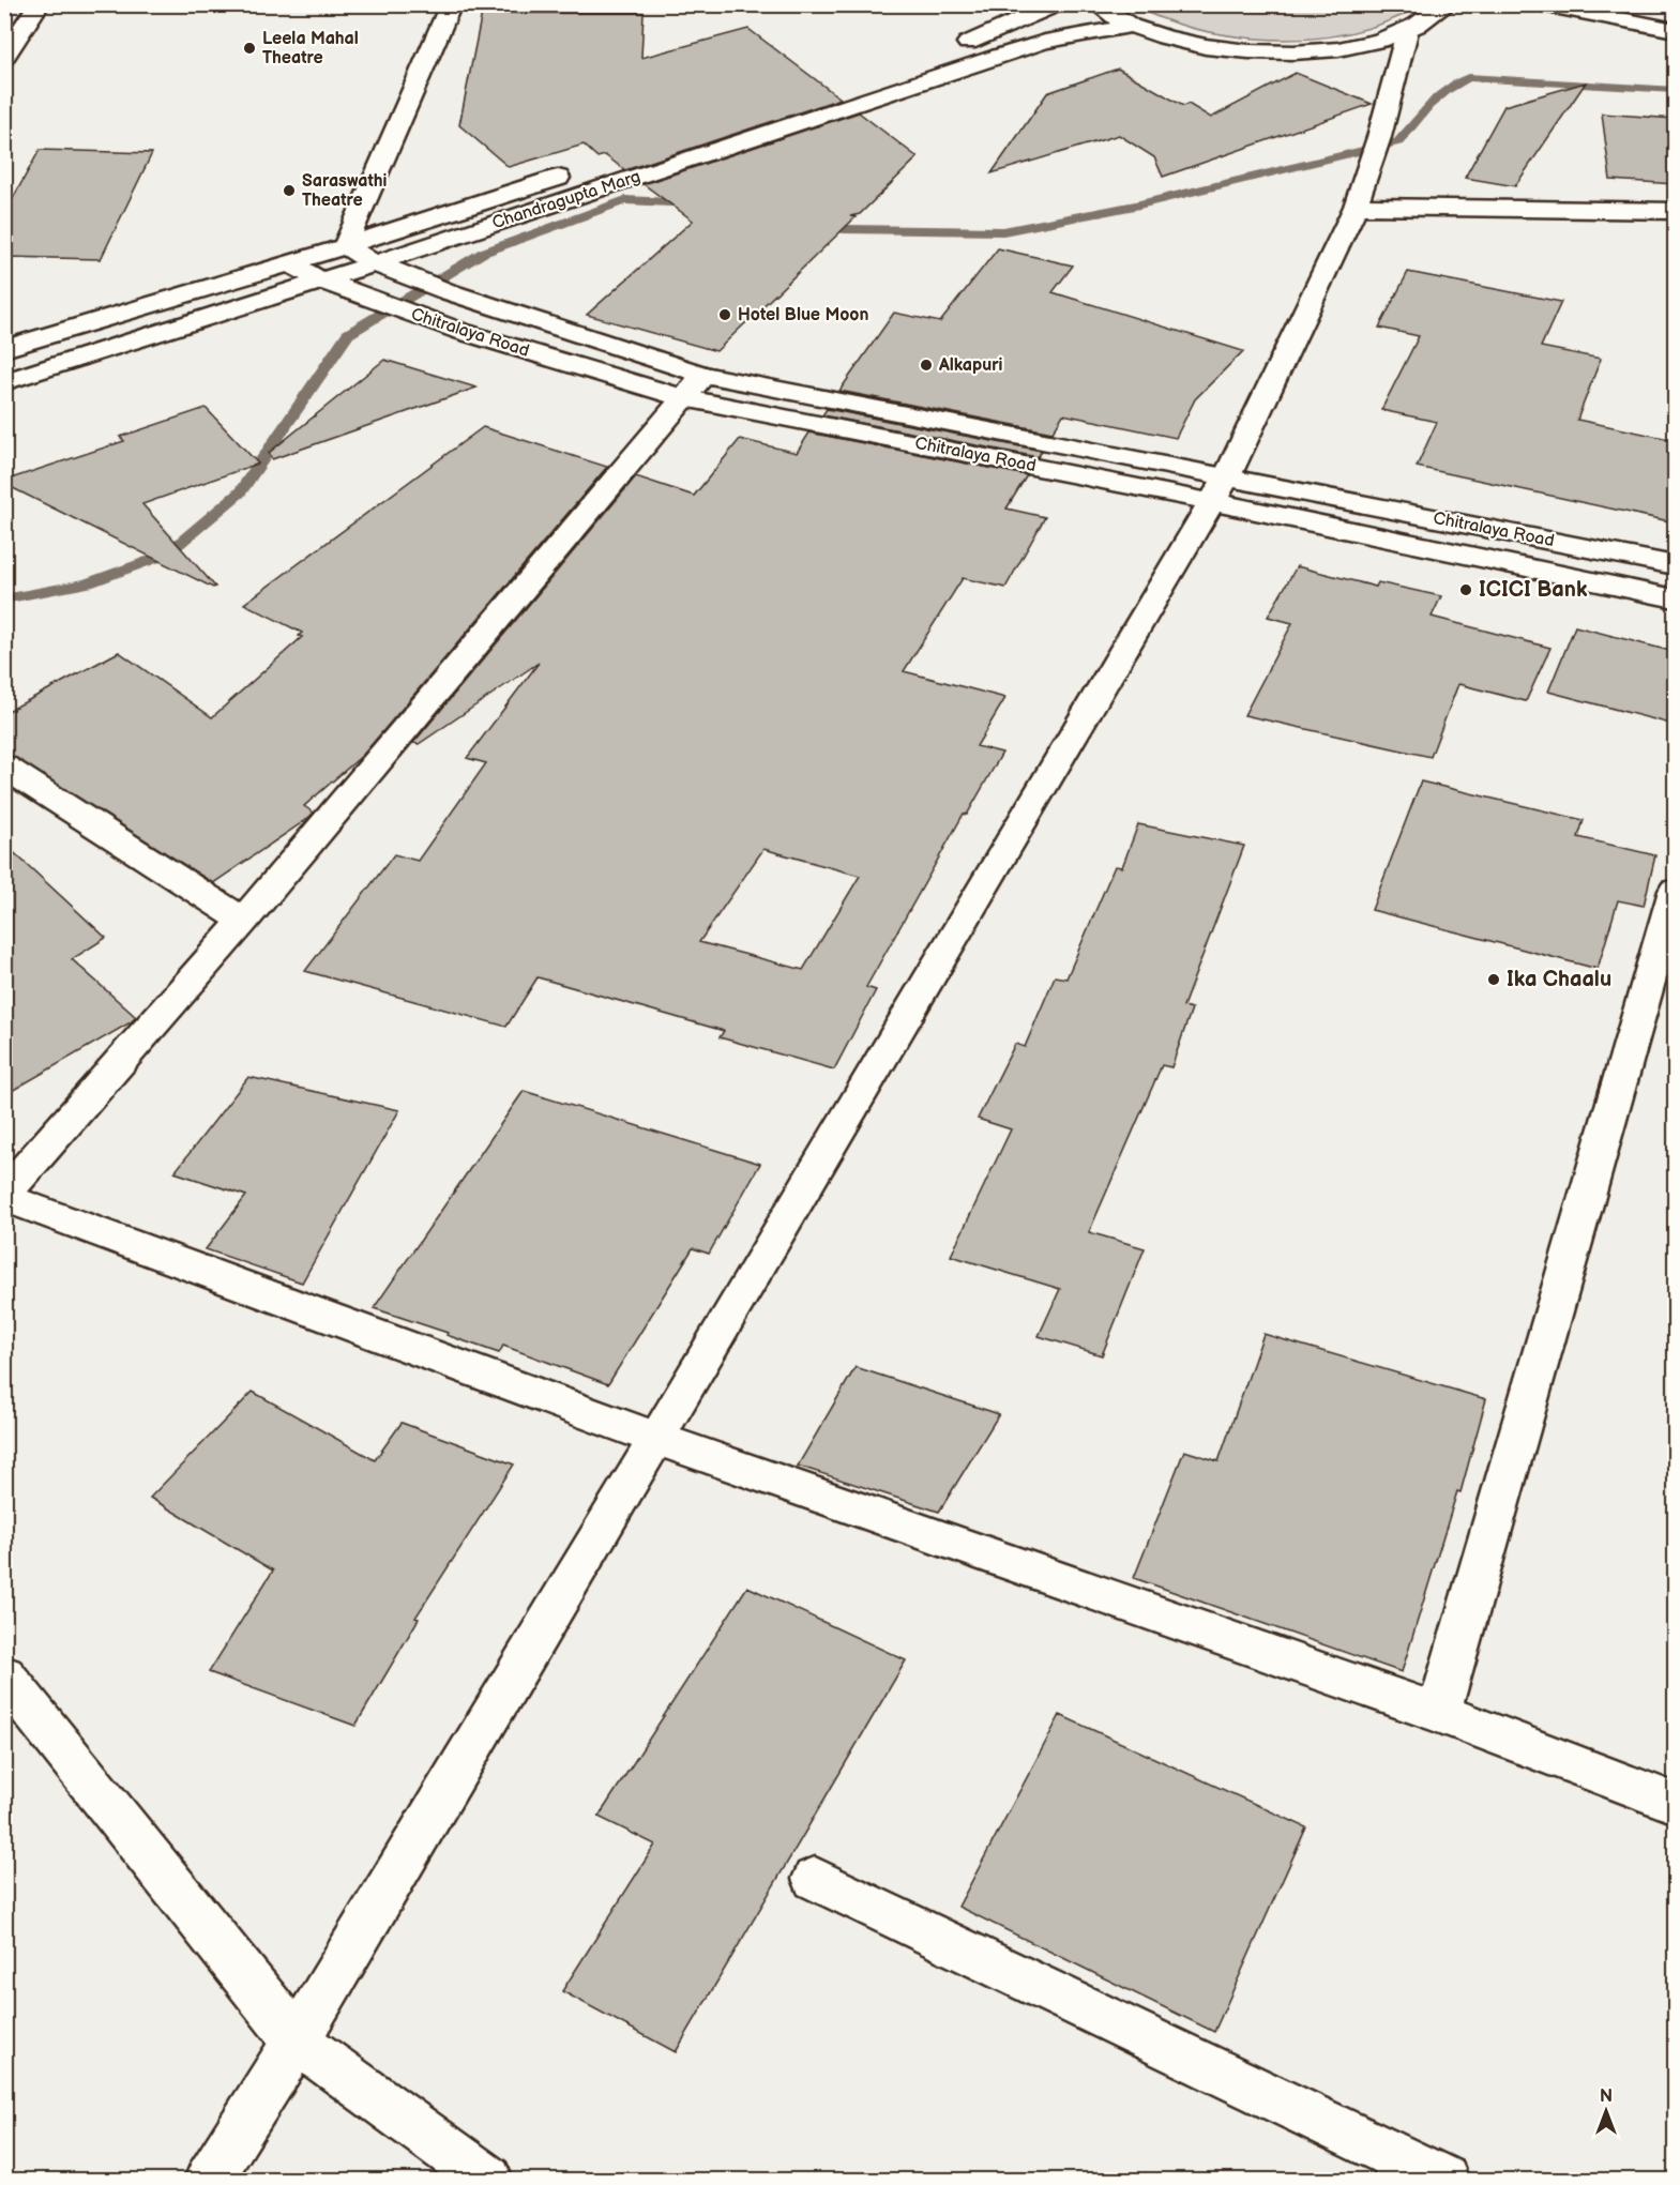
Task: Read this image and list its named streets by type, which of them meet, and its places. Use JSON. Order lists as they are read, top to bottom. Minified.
{"streets":{"street":["Chandragupta Marg","Chitralaya Road"]},"crossings":[["Chandragupta Marg","Chitralaya Road"]],"places":["Leela Mahal Theatre","Saraswathi Theatre","Hotel Blue Moon","Alkapuri","ICICI Bank","Ika Chaalu"],"north":"top"}
